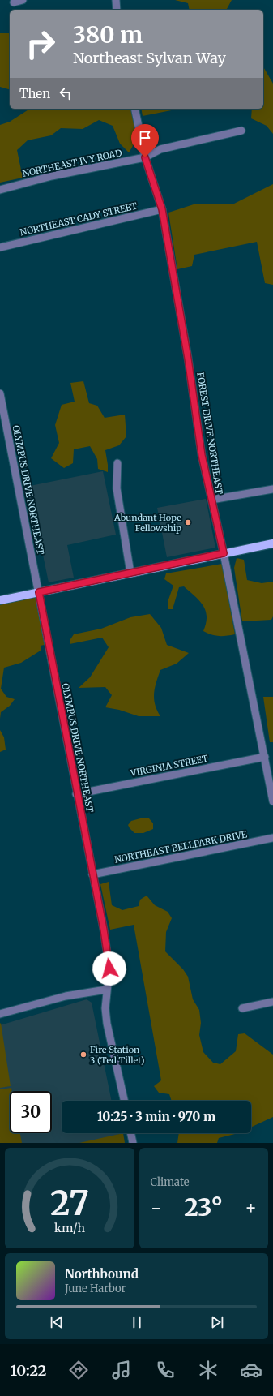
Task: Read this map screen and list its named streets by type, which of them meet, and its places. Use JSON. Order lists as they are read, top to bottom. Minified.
{"streets":{"street":["NORTHEAST IVY ROAD","NORTHEAST CADY STREET","FOREST DRIVE NORTHEAST","OLYMPUS DRIVE NORTHEAST","VIRGINIA STREET","NORTHEAST BELLPARK DRIVE"]},"crossings":[["NORTHEAST IVY ROAD","FOREST DRIVE NORTHEAST"],["NORTHEAST CADY STREET","FOREST DRIVE NORTHEAST"],["FOREST DRIVE NORTHEAST","VIRGINIA STREET"],["OLYMPUS DRIVE NORTHEAST","VIRGINIA STREET"],["OLYMPUS DRIVE NORTHEAST","NORTHEAST BELLPARK DRIVE"]],"places":["Abundant Hope Fellowship","Fire Station 3 (Ted Tillet)"],"page":{"turn":["380 m","Northeast Sylvan Way"],"then":"Then","limit":"30","trip":"10:25 · 3 min · 970 m","tile":"Climate","heat":["−","23°","+"],"song":["Northbound","June Harbor"],"tabs":"10:22","gauge":["27","km/h"]}}
